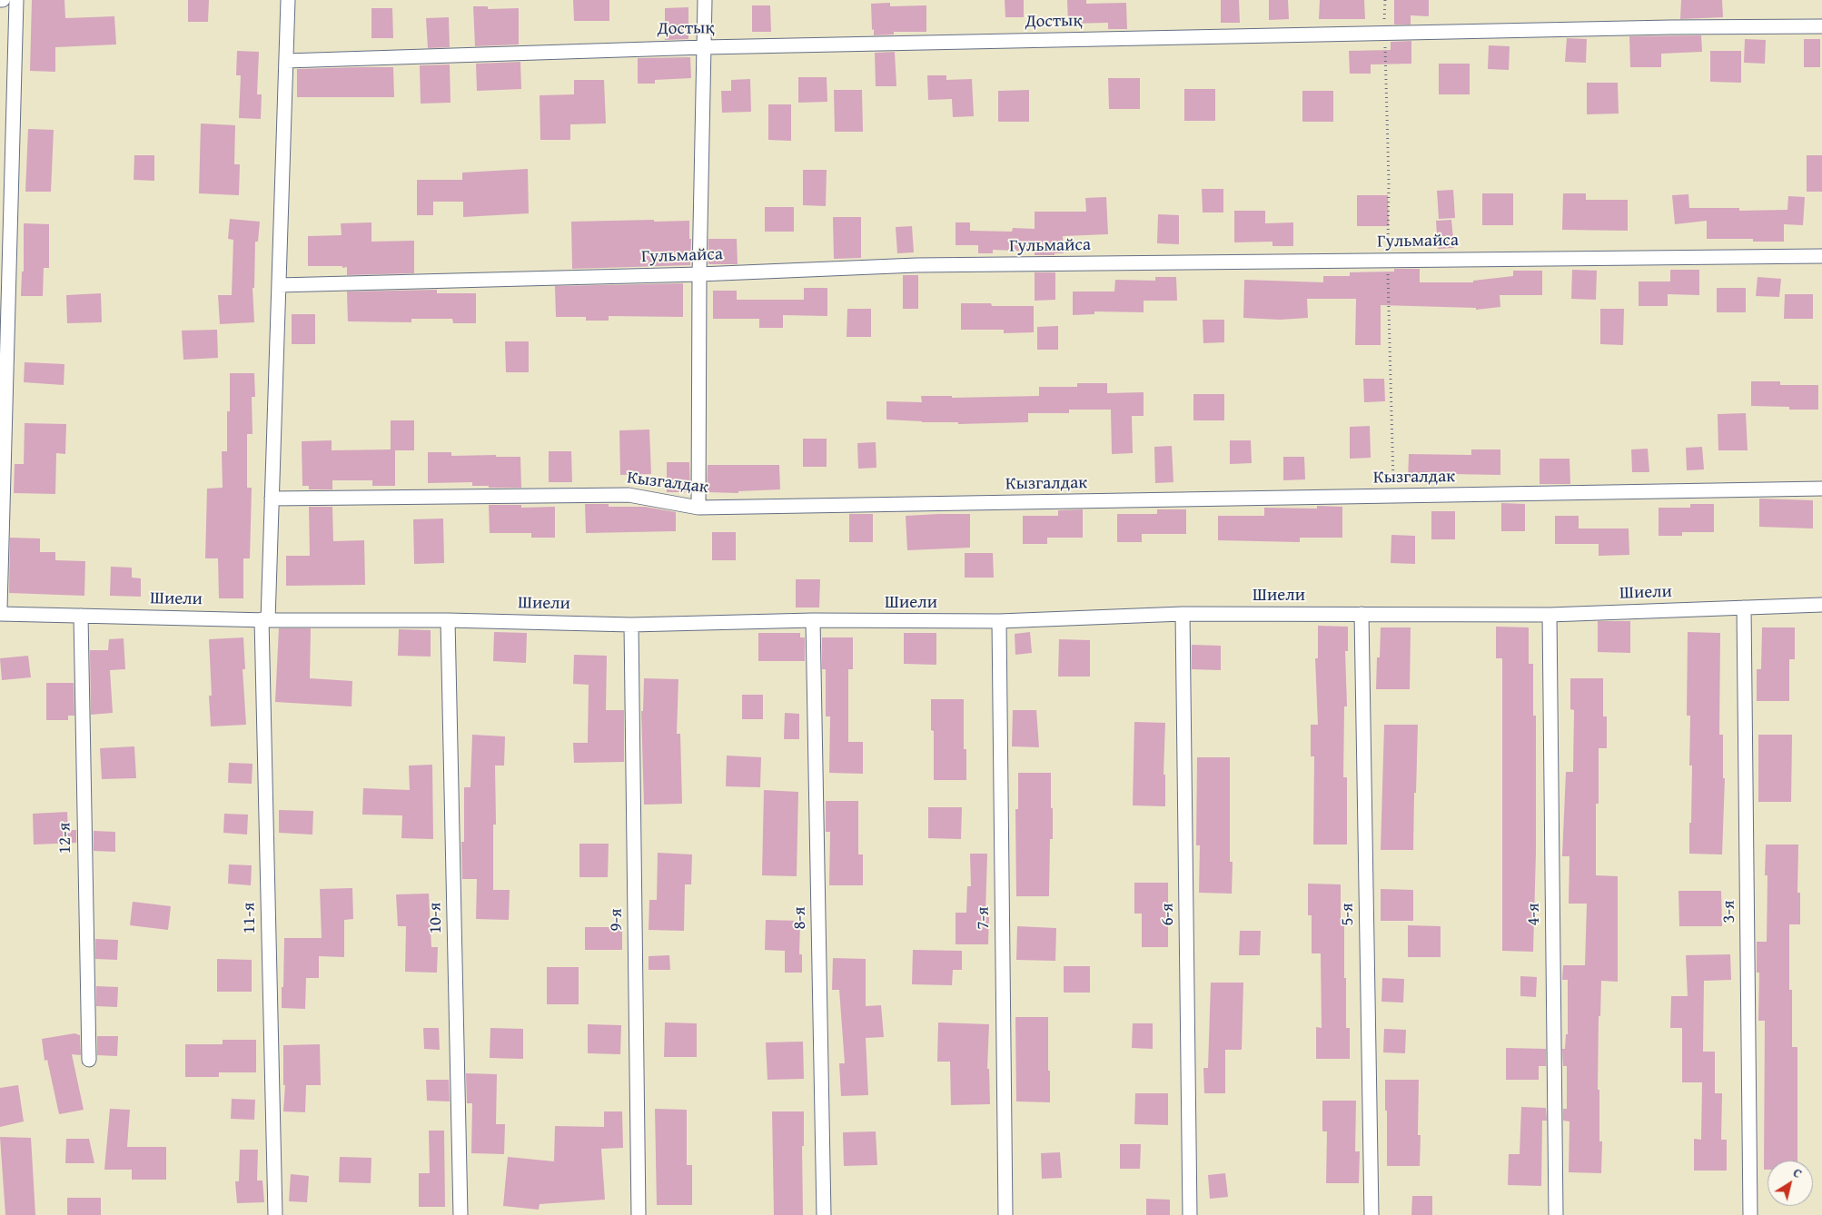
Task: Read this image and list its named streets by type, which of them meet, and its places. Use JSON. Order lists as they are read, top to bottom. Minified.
{"streets":{"street":["Достық","Гульмайса","Кызгалдак","Шиели","12-я","3-я","6-я","5-я","4-я","11-я","10-я","8-я","7-я","9-я"]},"crossings":[["Достық","11-я"],["Гульмайса","11-я"],["Кызгалдак","11-я"],["Шиели","12-я"],["Шиели","3-я"],["Шиели","6-я"],["Шиели","5-я"],["Шиели","4-я"],["Шиели","11-я"],["Шиели","10-я"],["Шиели","8-я"],["Шиели","7-я"],["Шиели","9-я"]],"north":"top right"}
